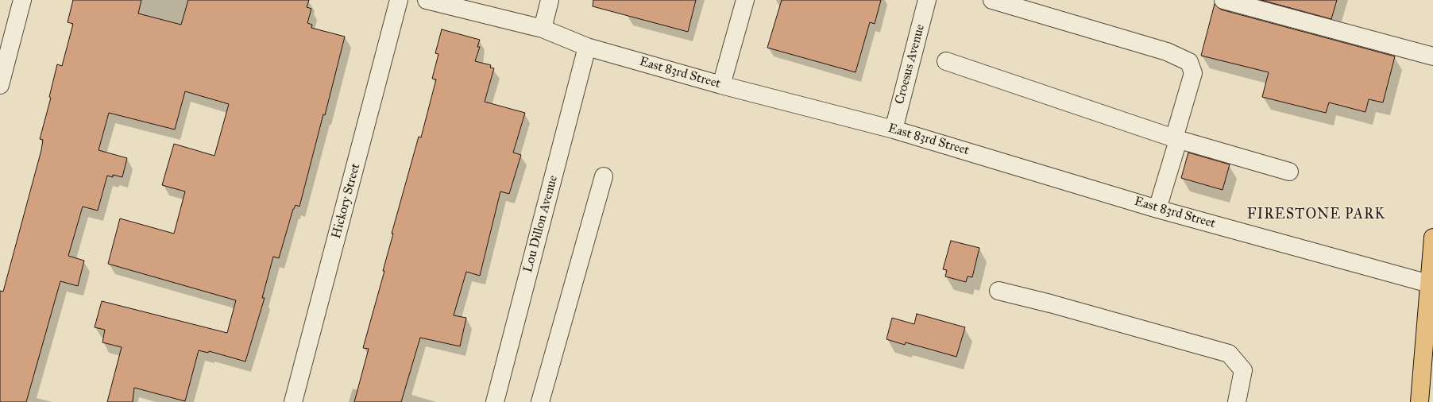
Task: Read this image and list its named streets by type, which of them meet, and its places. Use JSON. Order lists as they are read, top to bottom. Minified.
{"streets":{"street":["Croesus Avenue","East 83rd Street","Hickory Street","Lou Dillon Avenue"]},"crossings":[["Croesus Avenue","East 83rd Street"],["East 83rd Street","Lou Dillon Avenue"]],"districts":["FIRESTONE PARK"]}
